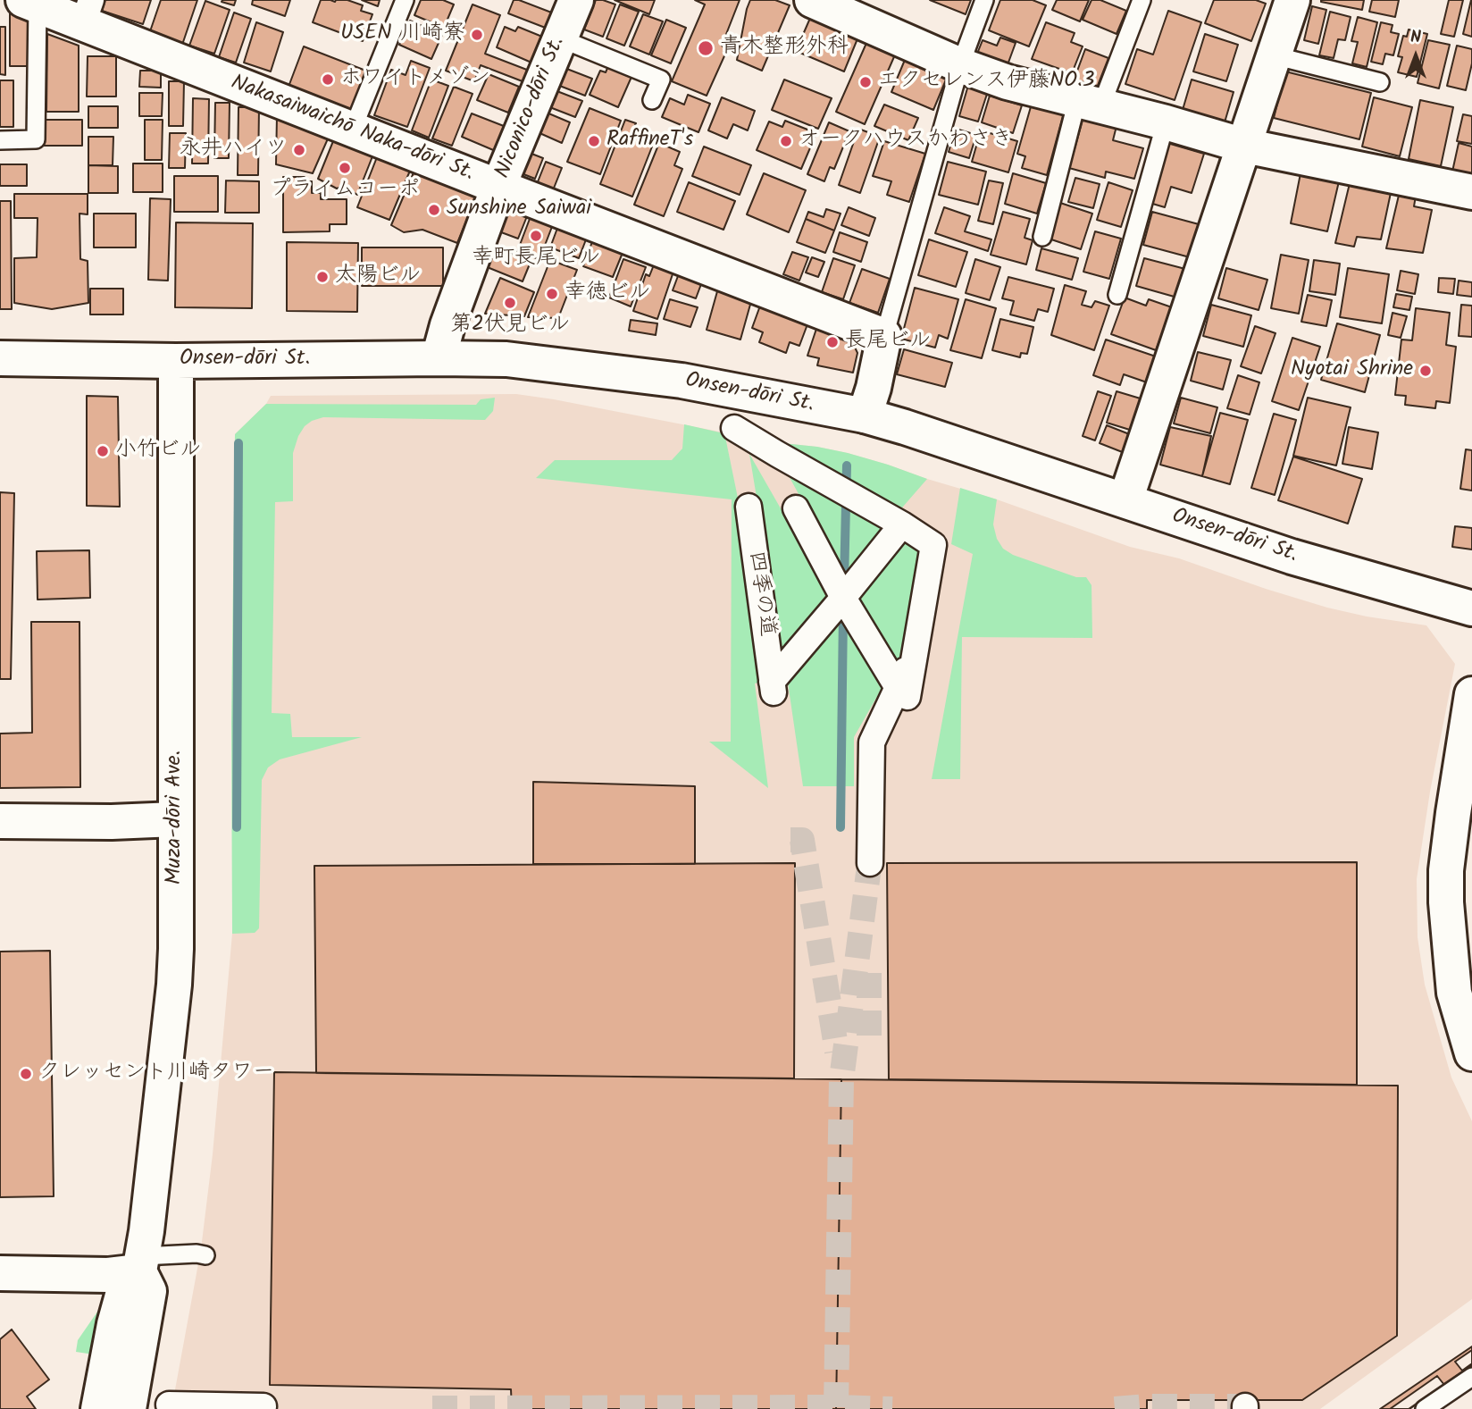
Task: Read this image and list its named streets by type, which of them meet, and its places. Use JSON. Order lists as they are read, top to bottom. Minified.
{"streets":{"street":["Niconico-dōri St.","Nakasaiwaichō Naka-dōri St.","Onsen-dōri St.","四季の道","Muza-dōri Ave."]},"crossings":[["Niconico-dōri St.","Nakasaiwaichō Naka-dōri St."],["Niconico-dōri St.","Onsen-dōri St."],["Onsen-dōri St.","Muza-dōri Ave."]],"places":["USEN 川崎寮","青木整形外科","ホワイトメゾン","エクセレンス伊藤NO.3","RaffineT's","オークハウスかわさき","永井ハイツ","プライムコーポ","Sunshine Saiwai","幸町長尾ビル","太陽ビル","幸徳ビル","第2伏見ビル","長尾ビル","Nyotai Shrine","小竹ビル","クレッセント川崎タワー"],"north":"top"}
